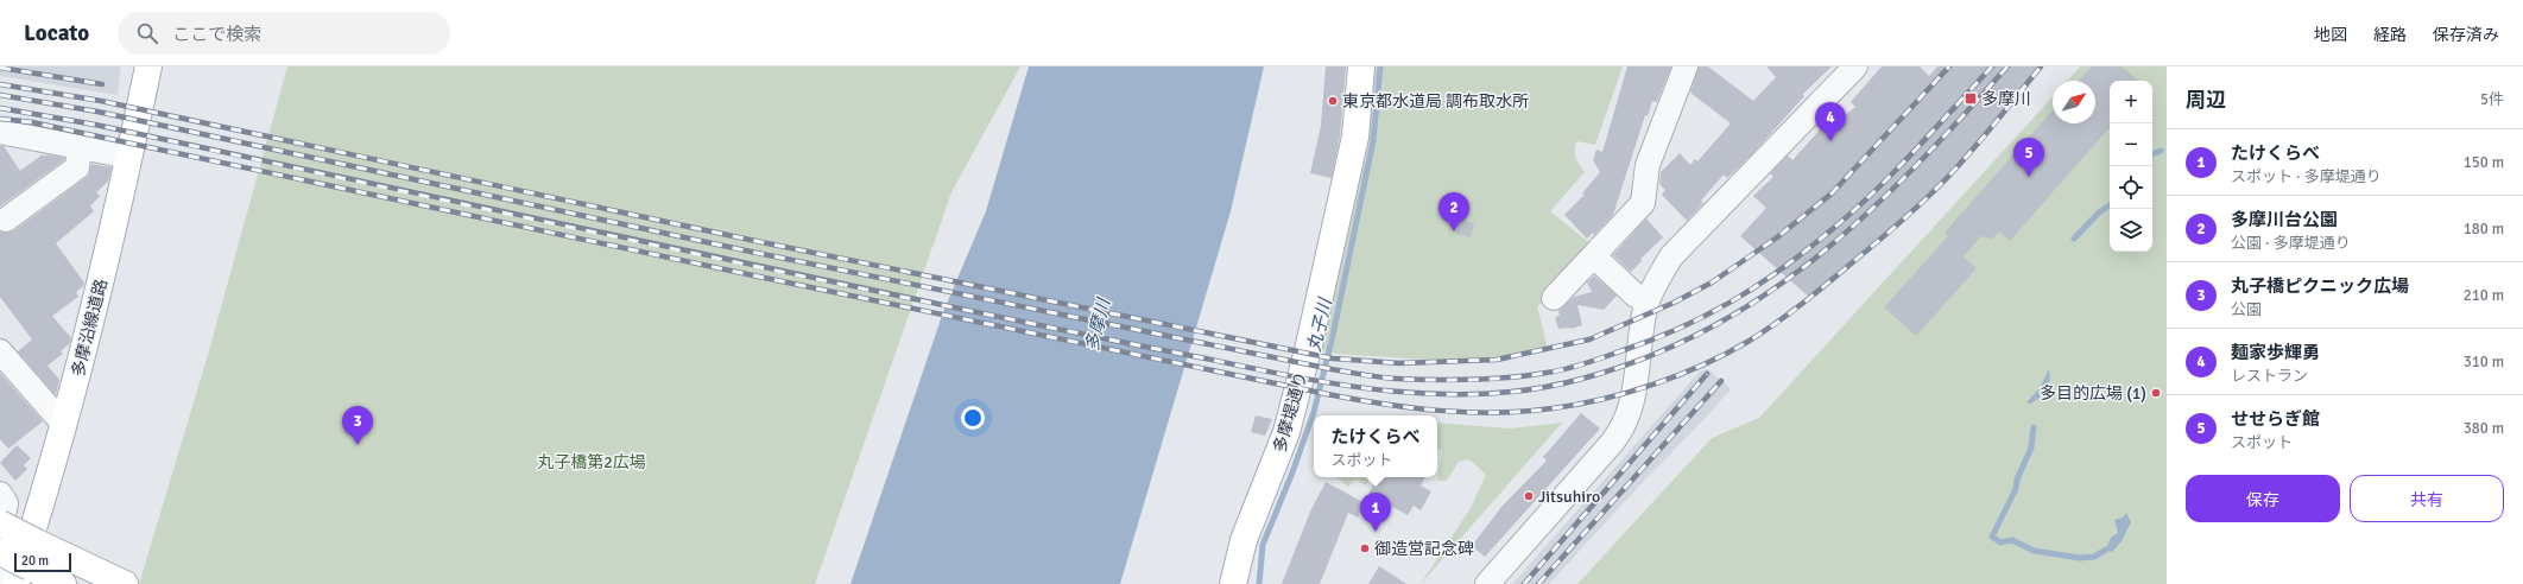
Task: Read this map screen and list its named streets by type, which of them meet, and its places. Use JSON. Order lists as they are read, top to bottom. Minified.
{"streets":{"main road":["多摩沿線道路","多摩堤通り"]},"water":["多摩川","丸子川"],"parks":["丸子橋第2広場"],"places":{"transit":["多摩川"],"other":["東京都水道局 調布取水所","多目的広場 (1)","Jitsuhiro","御造営記念碑"]},"scale_bar":"20 m","north":"top right","page":{"header":"Locato","search":"ここで検索","nav":["地図","経路","保存済み"],"heading":["周辺","5件"],"map_buttons":["+","−"],"pins":["4","5","2","3","1"],"list":[{"mark":"1","name":"たけくらべ","note":"スポット · 多摩堤通り","value":"150 m"},{"mark":"2","name":"多摩川台公園","note":"公園 · 多摩堤通り","value":"180 m"},{"mark":"3","name":"丸子橋ピクニック広場","note":"公園","value":"210 m"},{"mark":"4","name":"麺家歩輝勇","note":"レストラン","value":"310 m"},{"mark":"5","name":"せせらぎ館","note":"スポット","value":"380 m"}],"popup":["たけくらべ","スポット"],"buttons":["保存","共有"],"scale":"20 m"}}
